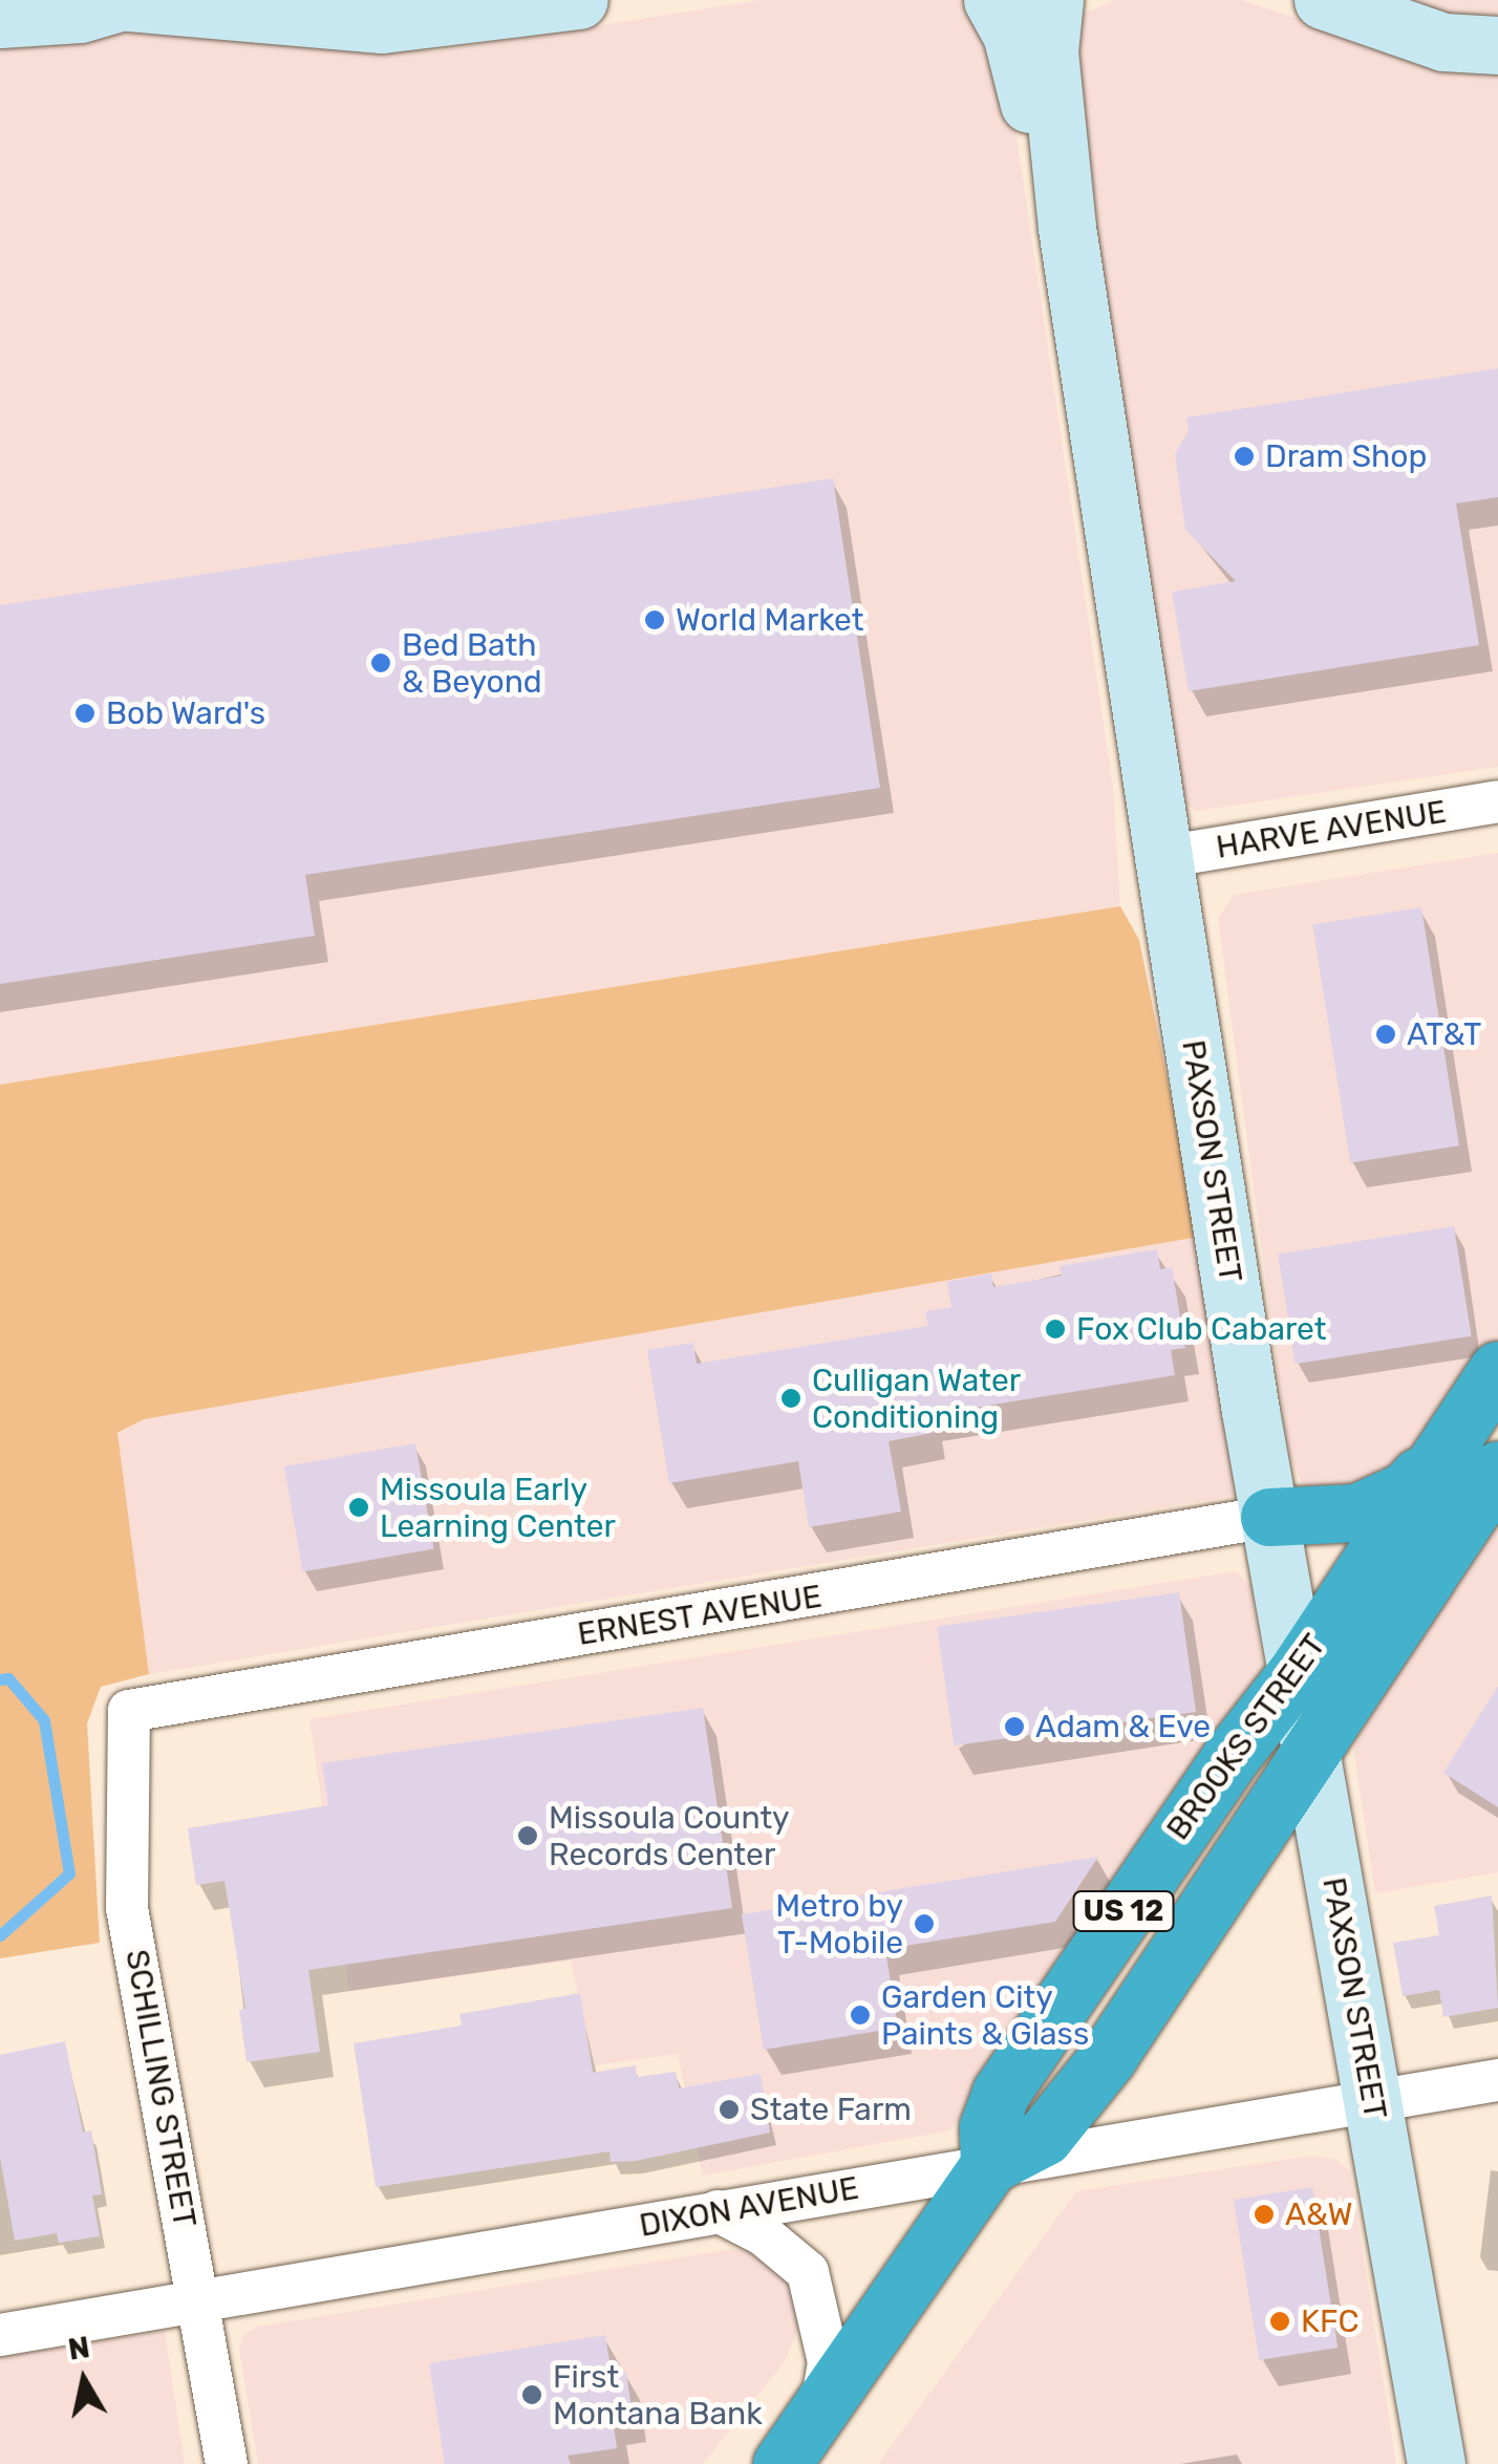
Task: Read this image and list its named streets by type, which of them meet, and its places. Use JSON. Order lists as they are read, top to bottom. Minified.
{"streets":{"highway":["BROOKS STREET","US 12"],"street":["HARVE AVENUE","PAXSON STREET","ERNEST AVENUE","SCHILLING STREET","DIXON AVENUE"]},"crossings":[["HARVE AVENUE","PAXSON STREET"],["PAXSON STREET","ERNEST AVENUE"],["PAXSON STREET","BROOKS STREET"],["PAXSON STREET","DIXON AVENUE"],["ERNEST AVENUE","SCHILLING STREET"],["BROOKS STREET","DIXON AVENUE"],["SCHILLING STREET","DIXON AVENUE"]],"places":["Dram Shop","World Market","Bed Bath & Beyond","Bob Ward's","AT&T","Fox Club Cabaret","Culligan Water Conditioning","Missoula Early Learning Center","Adam & Eve","Missoula County Records Center","Metro by T-Mobile","Garden City Paints & Glass","State Farm","A&W","KFC","First Montana Bank"],"north":"top"}
